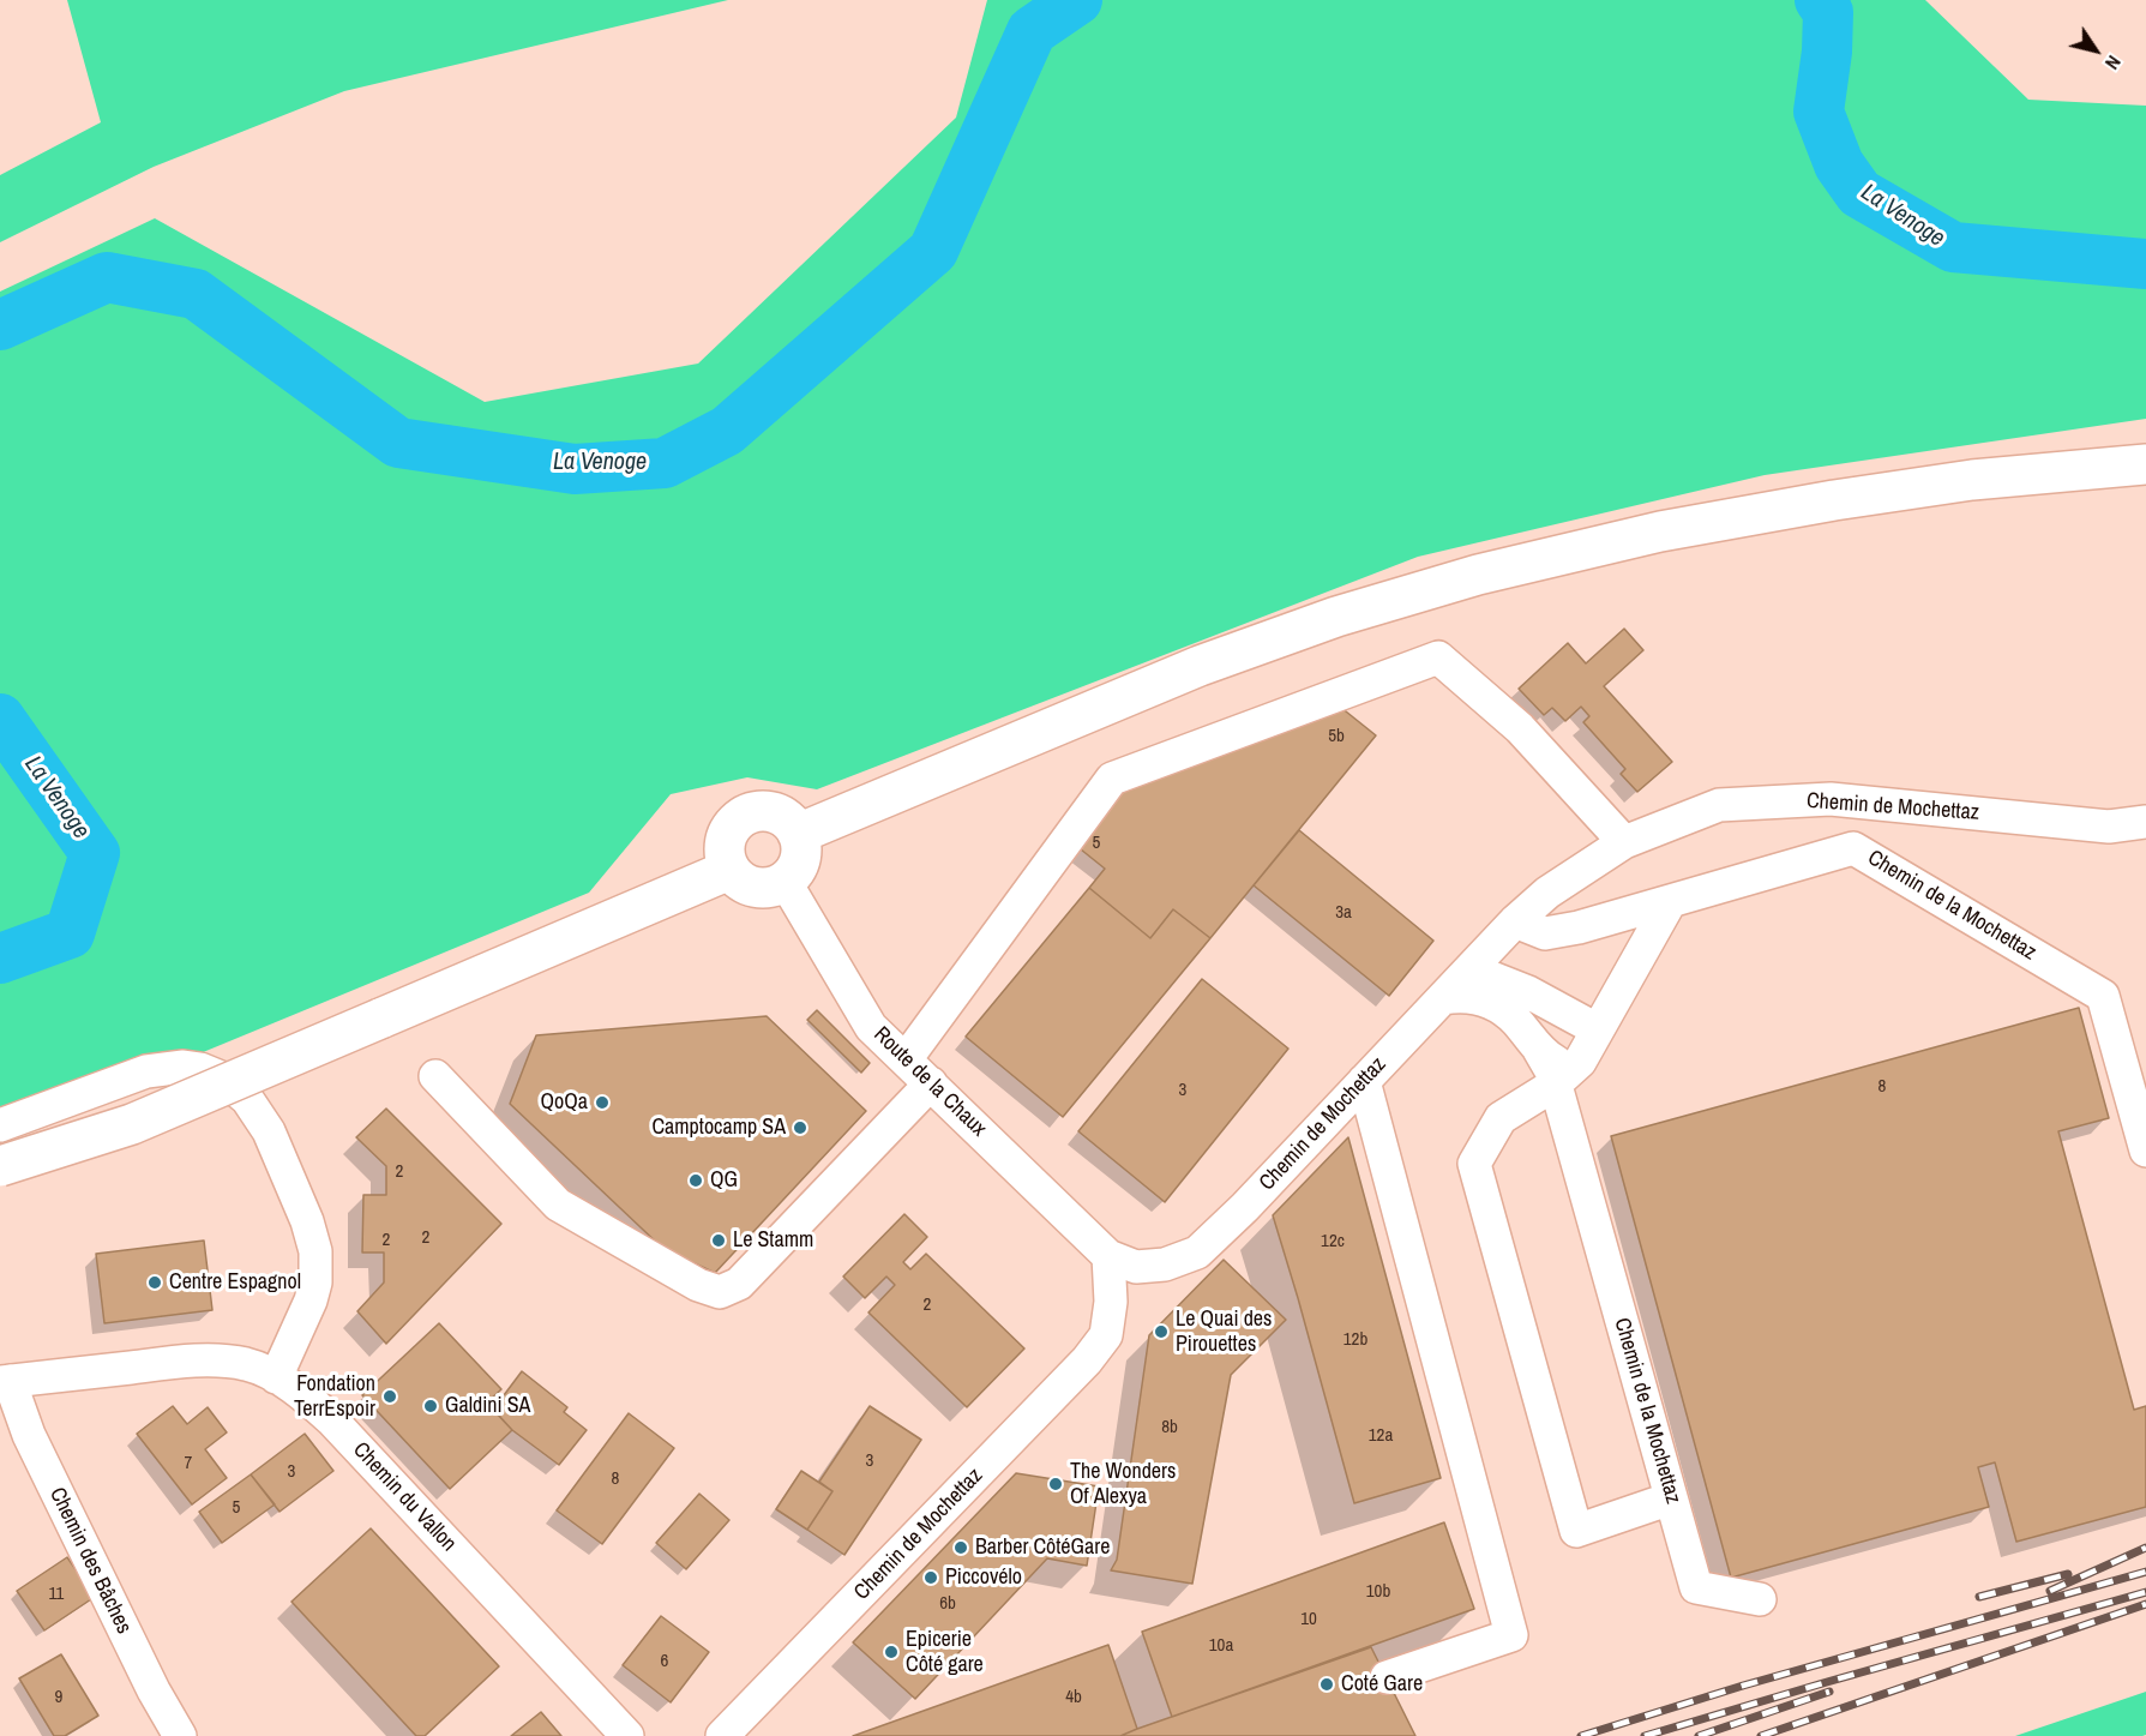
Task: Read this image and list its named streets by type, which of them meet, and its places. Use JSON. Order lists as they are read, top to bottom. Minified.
{"streets":{"street":["Chemin de Mochettaz","Chemin de la Mochettaz","Route de la Chaux","Chemin du Vallon","Chemin des Bâches"]},"crossings":[["Chemin de Mochettaz","Chemin de la Mochettaz"],["Chemin de Mochettaz","Route de la Chaux"],["Chemin du Vallon","Chemin des Bâches"]],"water":["La Venoge"],"places":["QoQa","Camptocamp SA","QG","Le Stamm","Centre Espagnol","Le Quai des Pirouettes","Fondation TerrEspoir","Galdini SA","The Wonders Of Alexya","Barber CôtéGare","Piccovélo","Epicerie Côté gare","Coté Gare"],"house_numbers":["5b","5","3a","8","3","2","2","2","12c","2","12b","8b","12a","3","7","3","8","5","10b","11","6b","10","10a","6","9","4b"],"north":"bottom right"}
